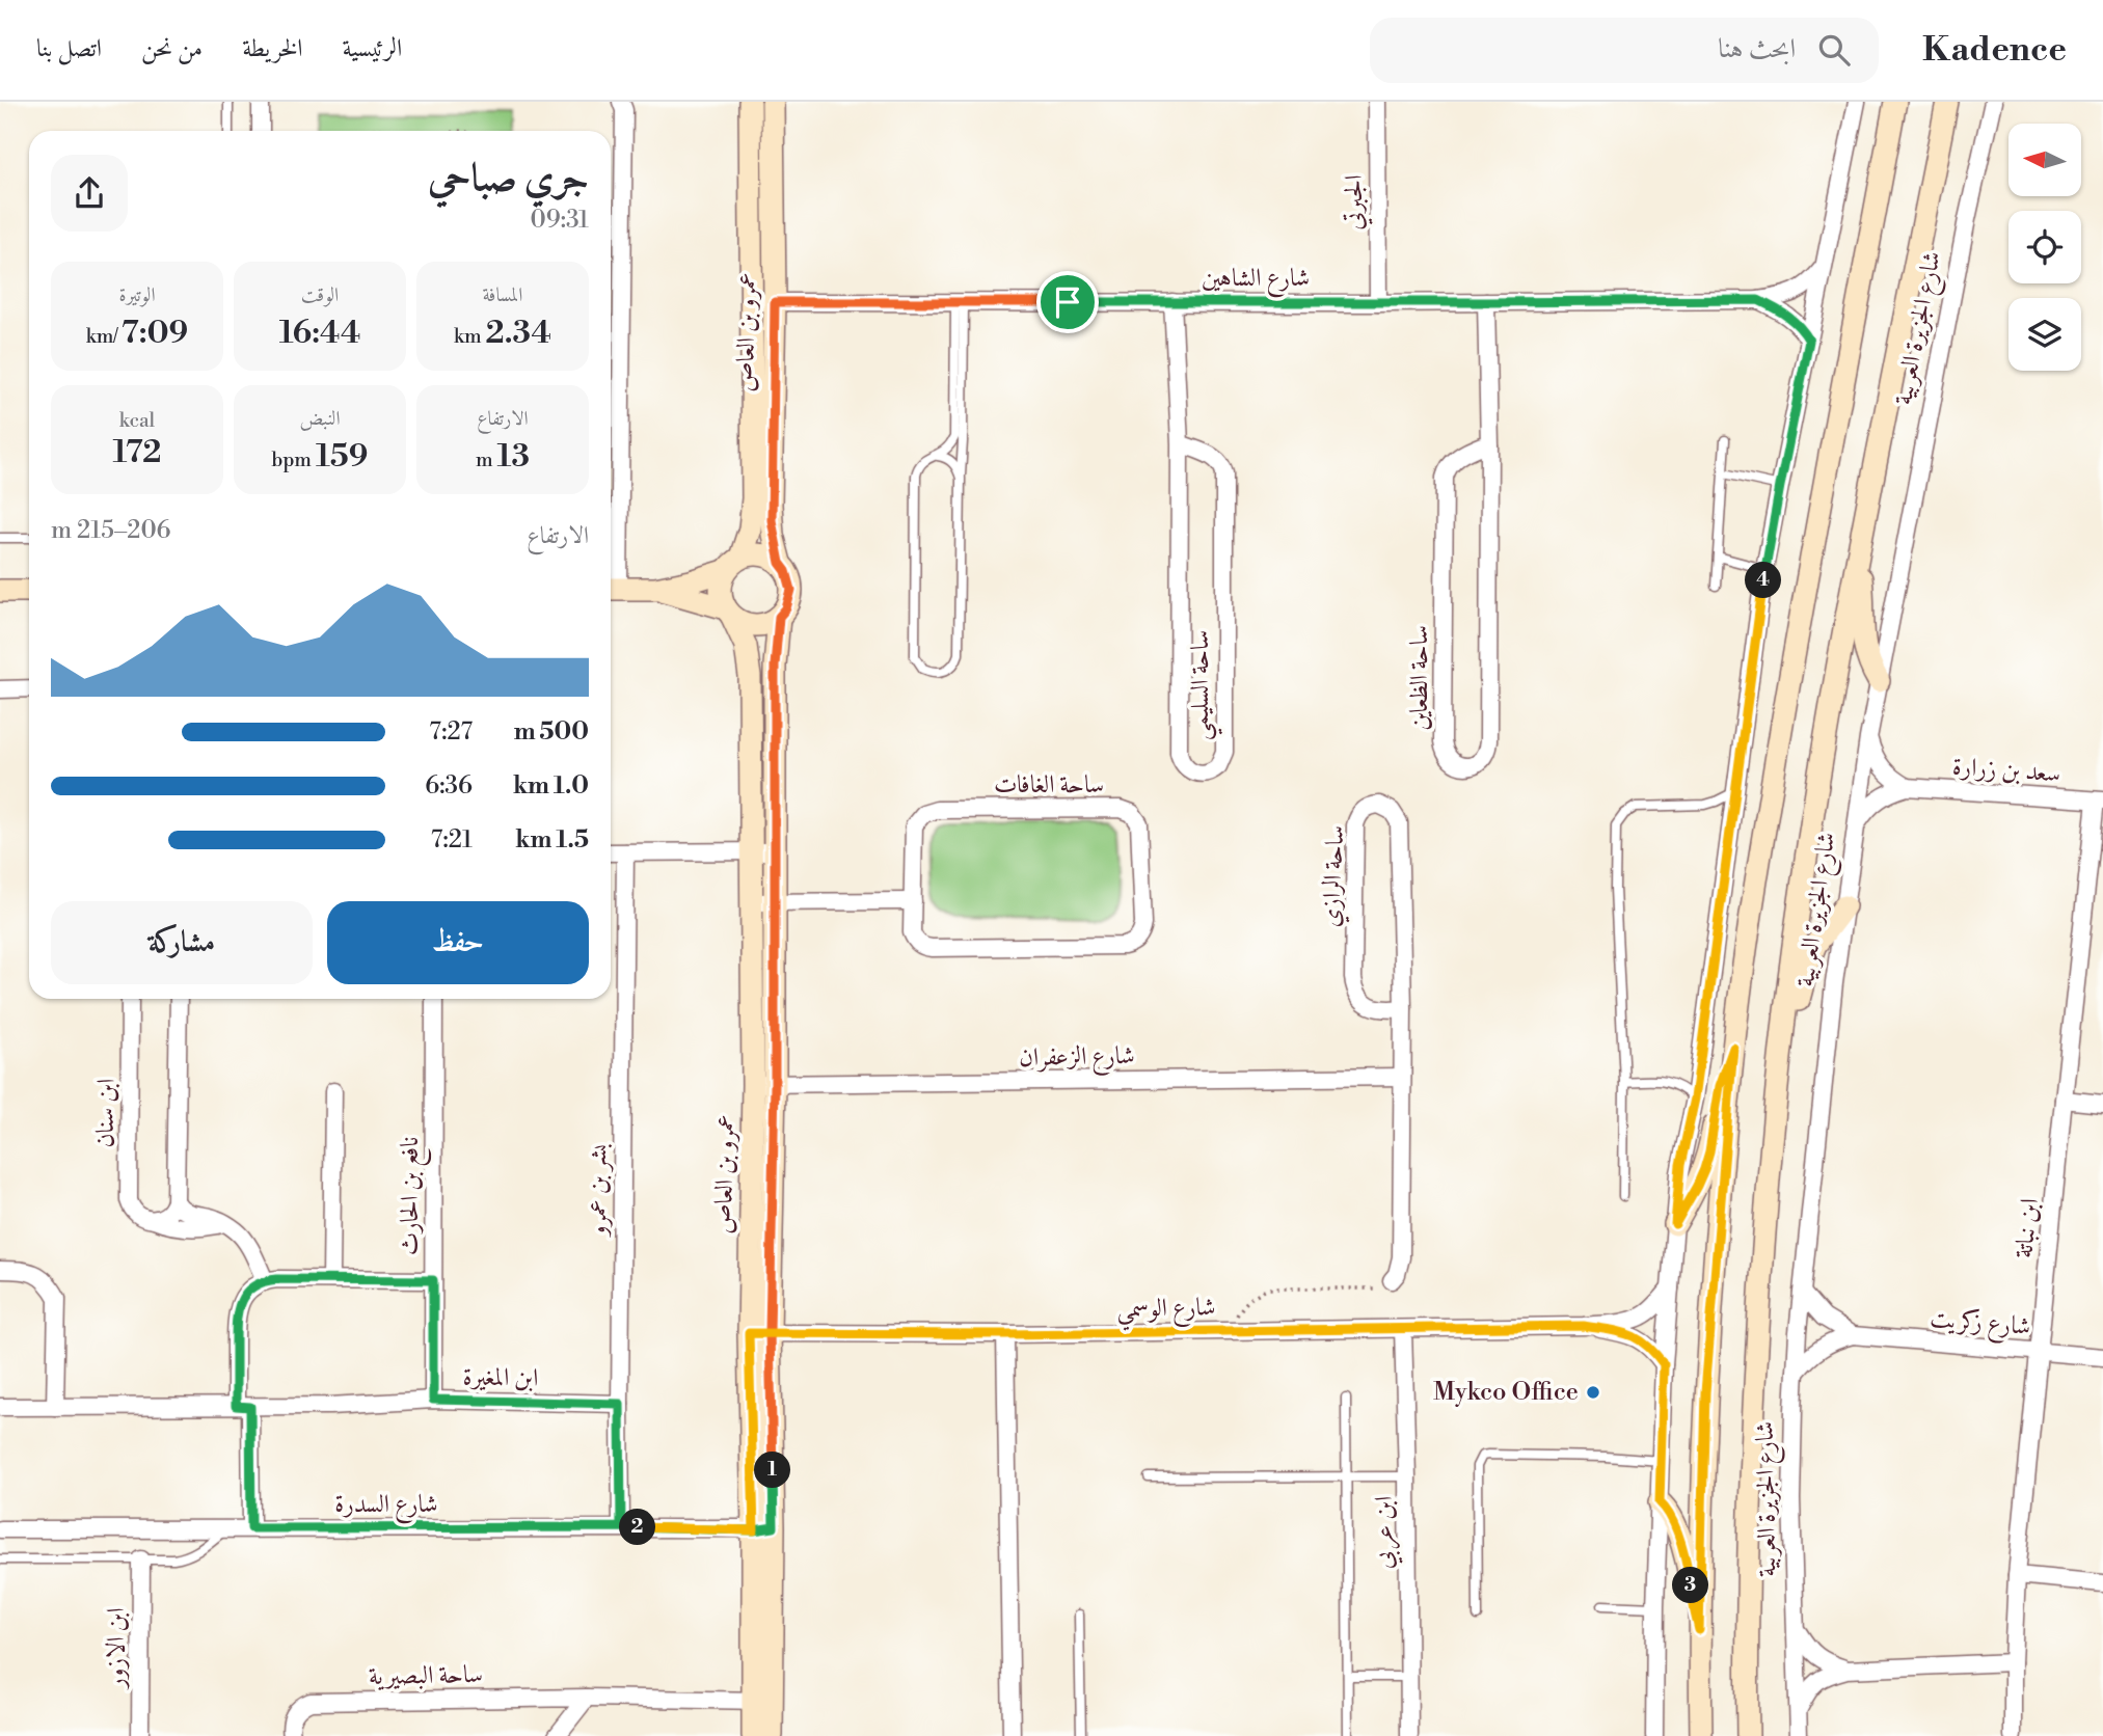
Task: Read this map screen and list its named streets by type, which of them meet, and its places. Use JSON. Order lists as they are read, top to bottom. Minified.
{"streets":{"main road":["شارع الجزيرة العربية","عمرو بن العاص"],"street":["الجبرتي","شارع الشاهين","ساحة الظعاين","ساحة السليمي","سعد بن زرارة","ساحة الغافات","ساحة الرازي","شارع الزعفران","ابن سنان","بشر بن عمرو","نافع بن الحارث","ابن نباتة","شارع الوسمي","شارع زكريت","ابن المغيرة","شارع السدرة","ابن عربي","ابن الازور","ساحة البصيرية"]},"crossings":[["الجبرتي","شارع الشاهين"],["شارع الشاهين","عمرو بن العاص"],["شارع الشاهين","ساحة الظعاين"],["شارع الشاهين","ساحة السليمي"],["شارع الجزيرة العربية","سعد بن زرارة"],["شارع الجزيرة العربية","شارع زكريت"],["عمرو بن العاص","شارع الزعفران"],["عمرو بن العاص","شارع الوسمي"],["عمرو بن العاص","شارع السدرة"],["عمرو بن العاص","ساحة البصيرية"],["سعد بن زرارة","ابن نباتة"],["ساحة الرازي","شارع الزعفران"],["بشر بن عمرو","ابن المغيرة"],["بشر بن عمرو","شارع السدرة"],["نافع بن الحارث","ابن المغيرة"],["ابن نباتة","شارع زكريت"],["شارع الوسمي","ابن عربي"]],"places":["Mykco Office"],"north":"left","page":{"header":"Kadence","search":"ابحث هنا","nav":["الرئيسية","الخريطة","من نحن","اتصل بنا"],"heading":["جري صباحي","09:31"],"stats":[["المسافة","2.34 km"],["الوقت","16:44"],["الوتيرة","7:09 /km"],["الارتفاع","13 m"],["النبض","159 bpm"],["kcal","172"]],"chart":["الارتفاع","206–215 m"],"pins":["4","1","2","3"],"list":[{"name":"500 m","note":"7:27"},{"name":"1.0 km","note":"6:36"},{"name":"1.5 km","note":"7:21"}],"buttons":["حفظ","مشاركة"]}}
